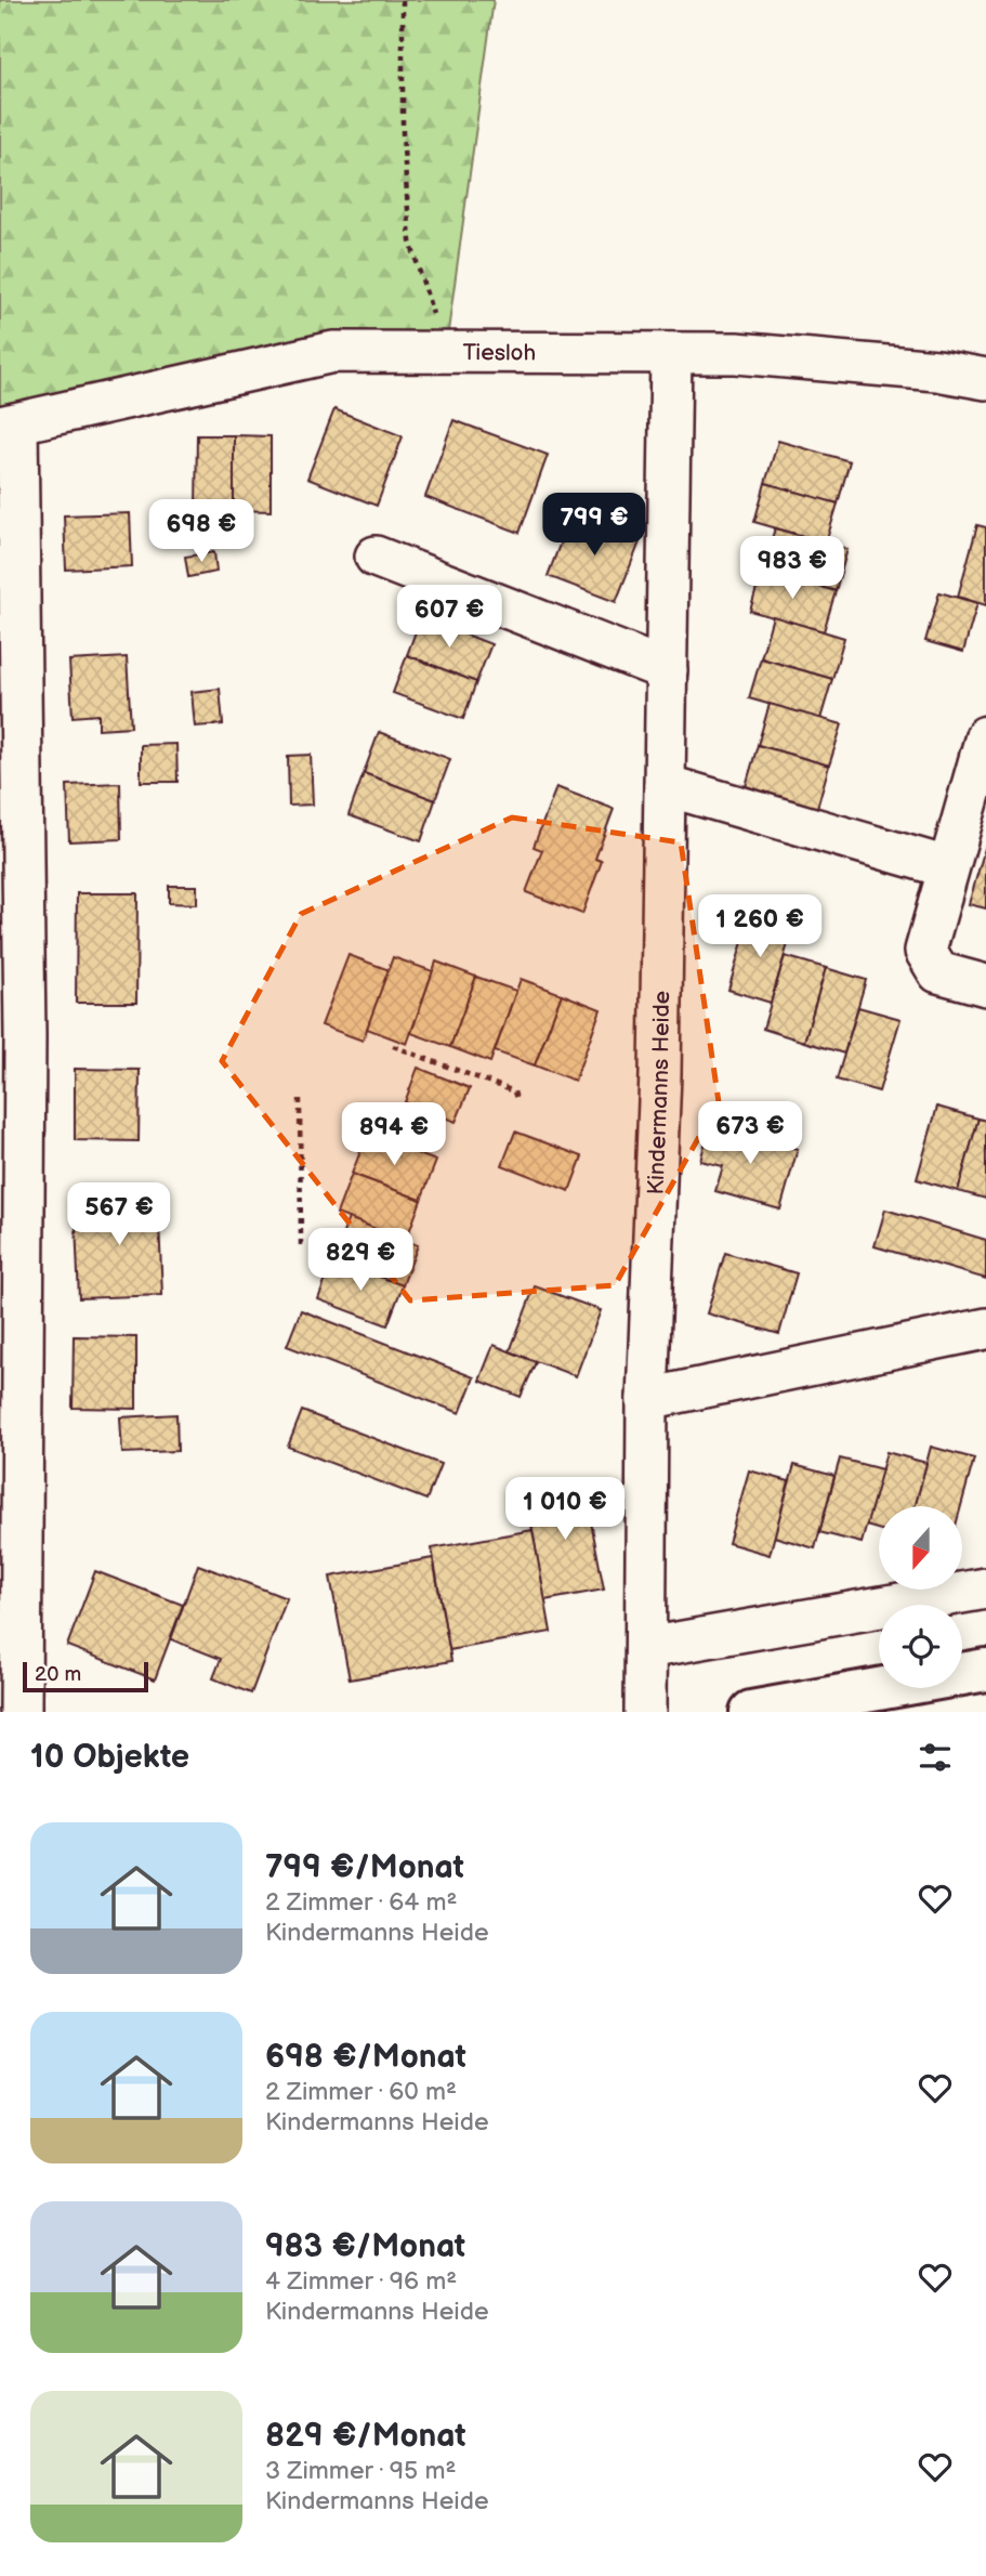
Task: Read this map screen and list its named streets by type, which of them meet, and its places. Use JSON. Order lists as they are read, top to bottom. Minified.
{"streets":{"street":["Tiesloh","Kindermanns Heide"]},"crossings":[["Tiesloh","Kindermanns Heide"]],"scale_bar":"20 m","north":"bottom","page":{"price":["799 €","698 €","983 €","607 €","1 260 €","673 €","894 €","567 €","829 €","1 010 €"],"scale":"20 m","heading":"10 Objekte","list":[{"name":"799 €/Monat","note":"2 Zimmer · 64 m² · Kindermanns Heide"},{"name":"698 €/Monat","note":"2 Zimmer · 60 m² · Kindermanns Heide"},{"name":"983 €/Monat","note":"4 Zimmer · 96 m² · Kindermanns Heide"},{"name":"829 €/Monat","note":"3 Zimmer · 95 m² · Kindermanns Heide"}]}}
